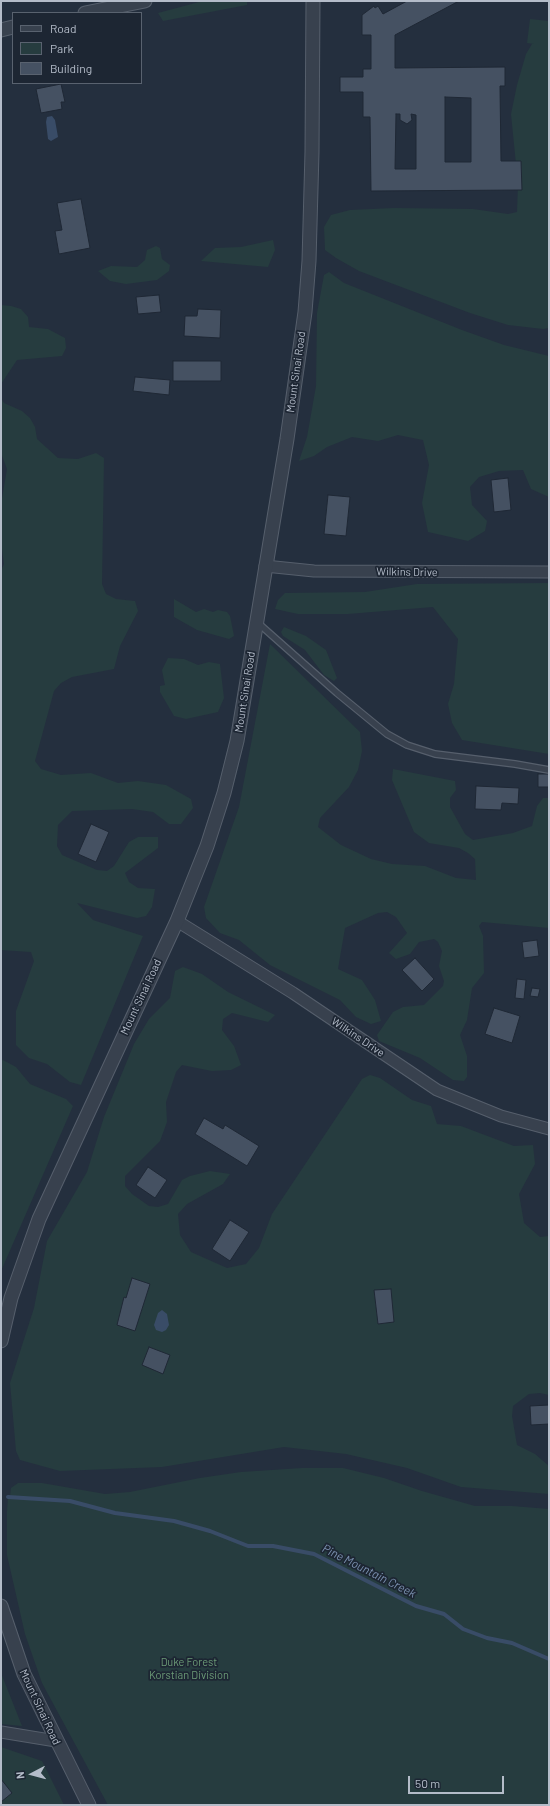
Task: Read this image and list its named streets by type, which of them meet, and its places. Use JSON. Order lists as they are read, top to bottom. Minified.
{"streets":{"street":["Mount Sinai Road","Wilkins Drive"]},"crossings":[["Mount Sinai Road","Wilkins Drive"]],"water":["Pine Mountain Creek"],"parks":["Duke Forest Korstian Division"],"legend":["Road","Park","Building"],"scale_bar":"50 m","north":"left"}
